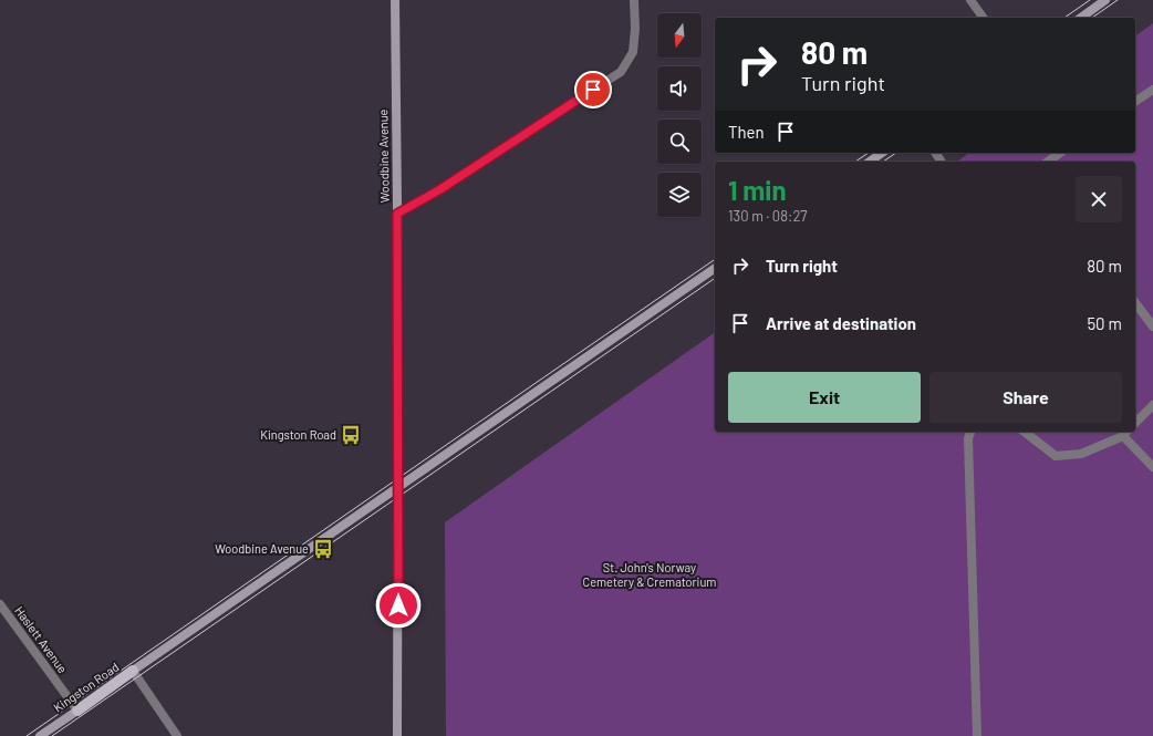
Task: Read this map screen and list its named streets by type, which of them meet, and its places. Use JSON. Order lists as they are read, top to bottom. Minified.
{"streets":{"main road":["Woodbine Avenue","Kingston Road"],"street":["Haslett Avenue"]},"crossings":[["Woodbine Avenue","Kingston Road"],["Haslett Avenue","Kingston Road"]],"parks":["St. John's Norway Cemetery & Crematorium"],"places":{"bus stop":["Kingston Road","Woodbine Avenue"]},"north":"bottom","page":{"turn":["80 m","Turn right"],"then":"Then","heading":["1 min","130 m · 08:27"],"list":[{"name":"Turn right","value":"80 m"},{"name":"Arrive at destination","value":"50 m"}],"buttons":["Exit","Share"]}}
